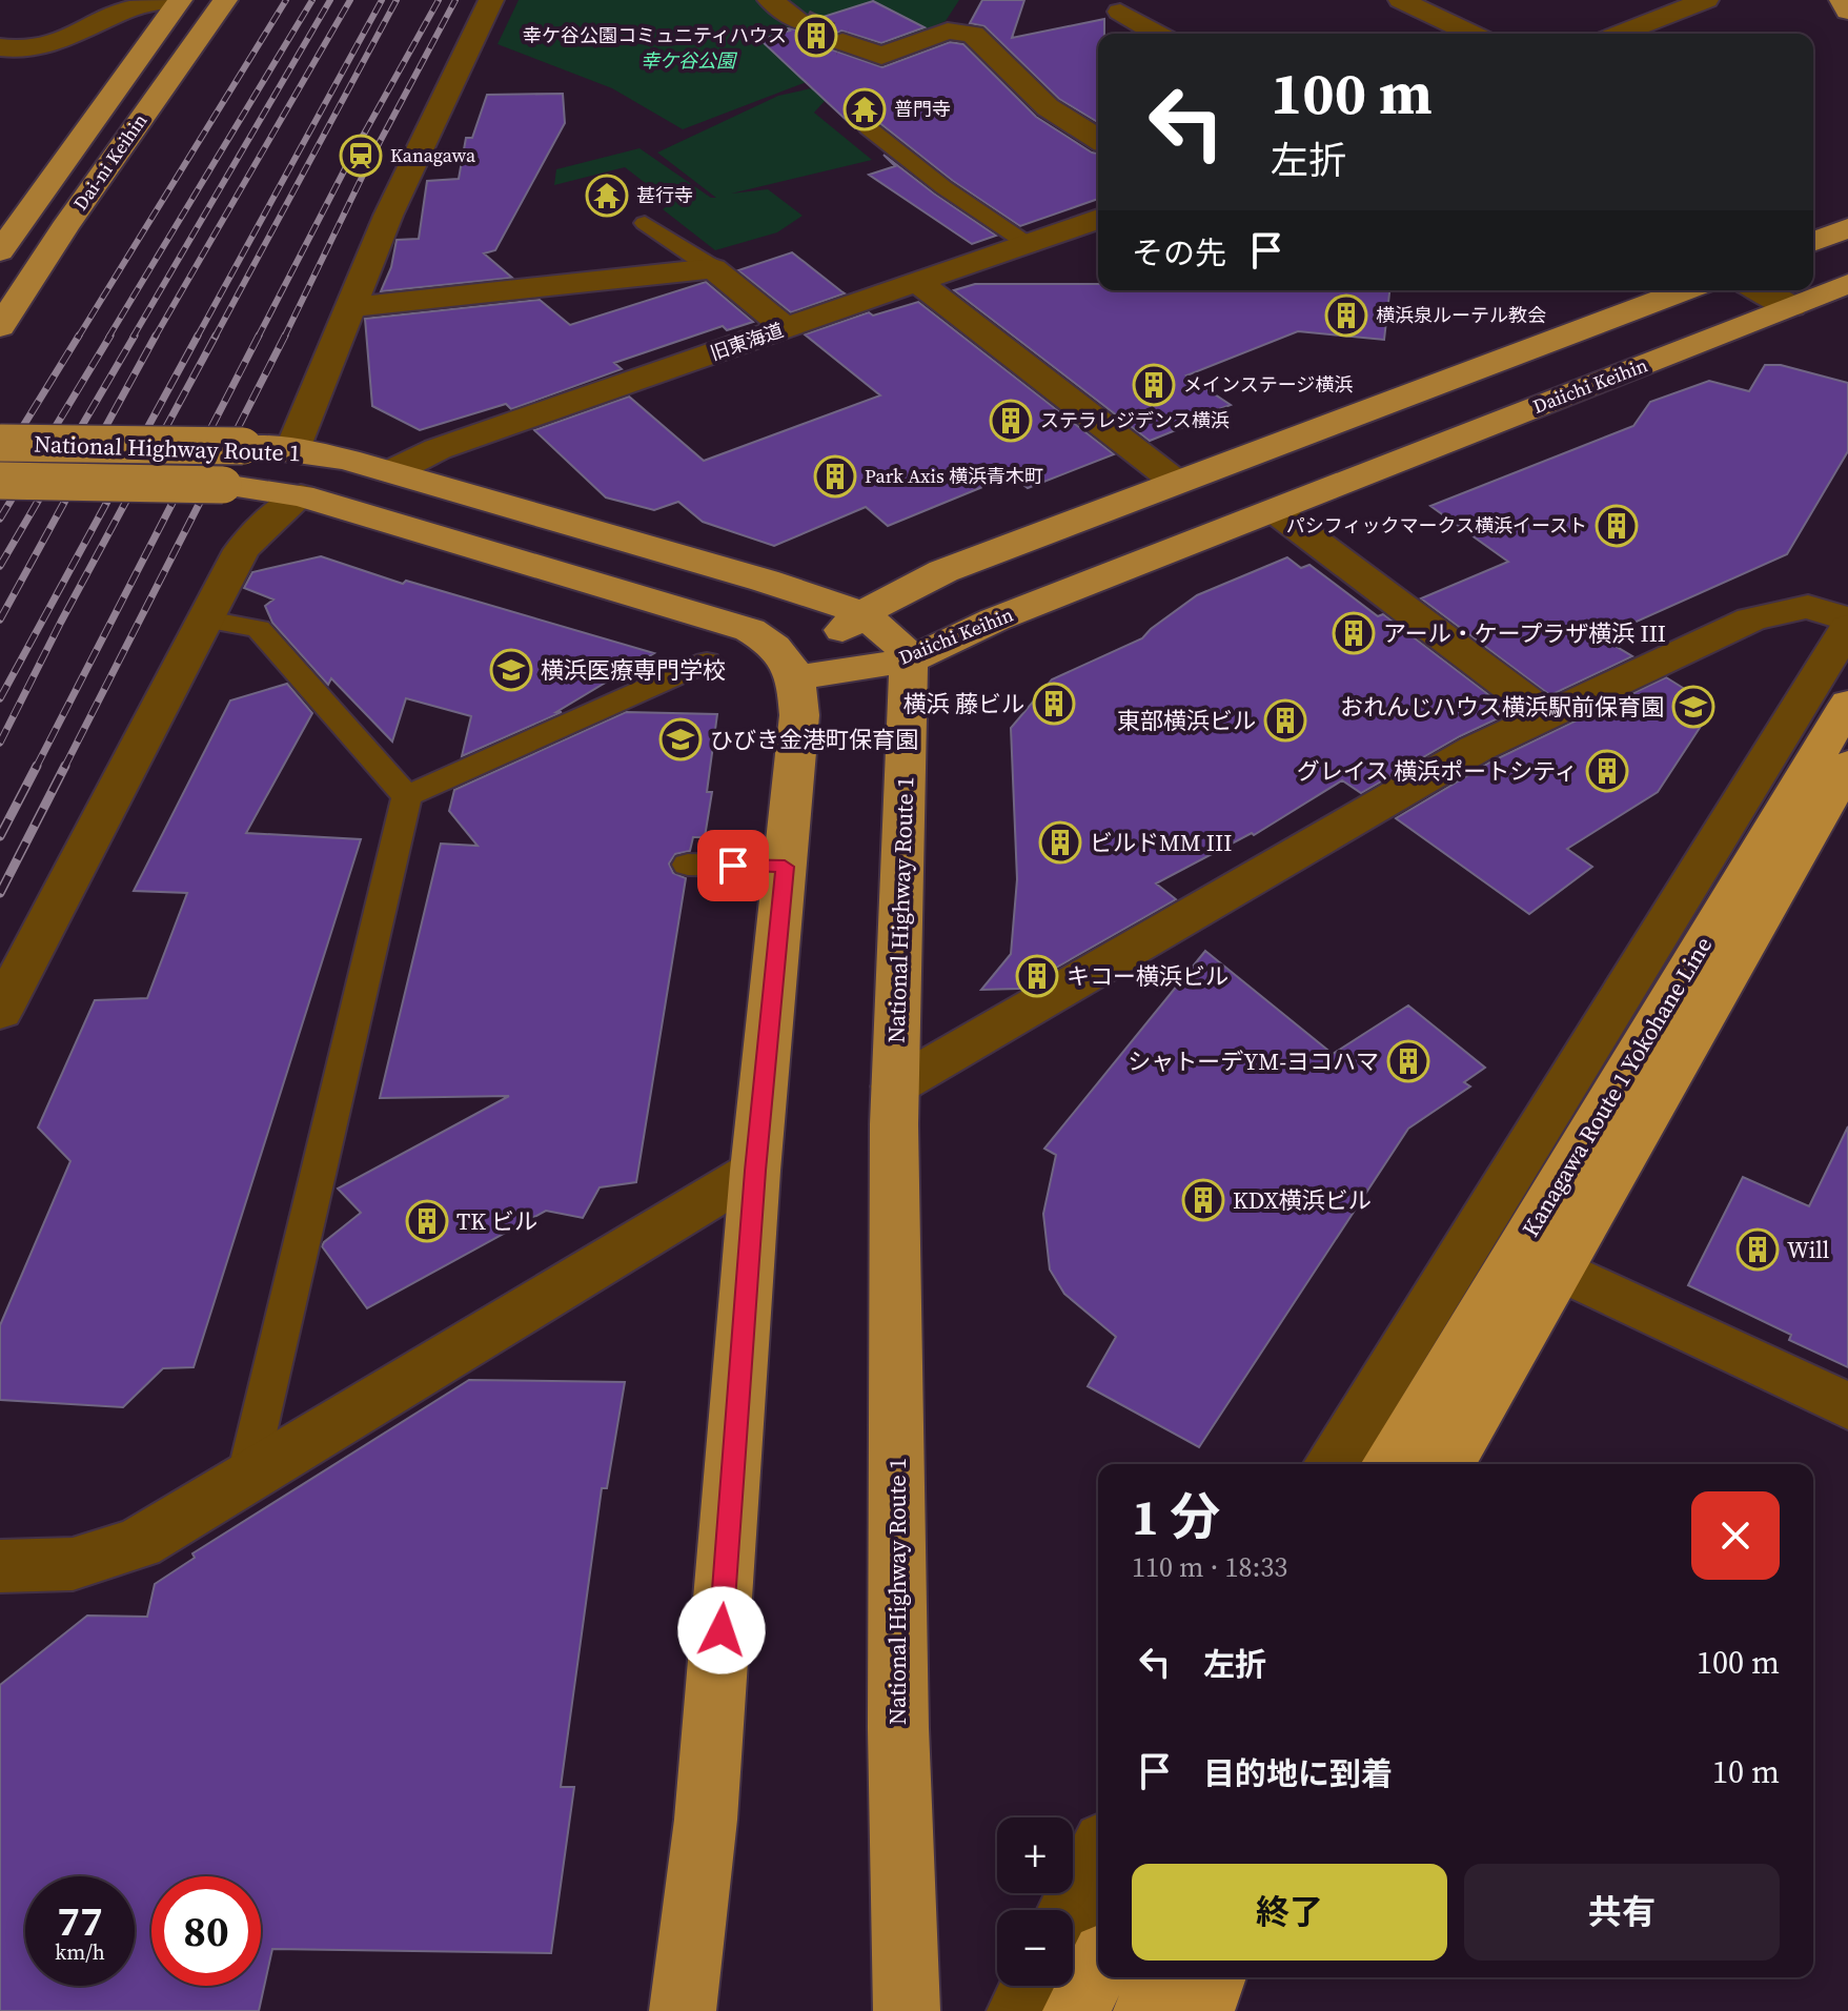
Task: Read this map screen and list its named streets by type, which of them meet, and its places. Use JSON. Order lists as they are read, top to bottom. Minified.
{"streets":{"highway":["Dai-ni Keihin","Daiichi Keihin","National Highway Route 1","Kanagawa Route 1 Yokohane Line"],"street":["旧東海道"]},"crossings":[["旧東海道","National Highway Route 1"],["Daiichi Keihin","National Highway Route 1"]],"parks":["幸ケ谷公園"],"places":{"building":["幸ケ谷公園コミュニティハウス","横浜泉ルーテル教会","メインステージ横浜","ステラレジデンス横浜","Park Axis 横浜青木町","パシフィックマークス横浜イースト","アール・ケープラザ横浜 III","横浜 藤ビル","東部横浜ビル","グレイス 横浜ポートシティ","ビルドMM III","キコー横浜ビル","シャトーデYM-ヨコハマ","KDX横浜ビル","TK ビル","Will"],"temple":["普門寺","甚行寺"],"station":["Kanagawa"],"school or university":["横浜医療専門学校","おれんじハウス横浜駅前保育園","ひびき金港町保育園"]},"page":{"turn":["100 m","左折"],"then":"その先","heading":["1 分","110 m · 18:33"],"list":[{"name":"左折","value":"100 m"},{"name":"目的地に到着","value":"10 m"}],"map_buttons":["+","−"],"buttons":["終了","共有"],"speed":"77 km/h","limit":"80"}}
